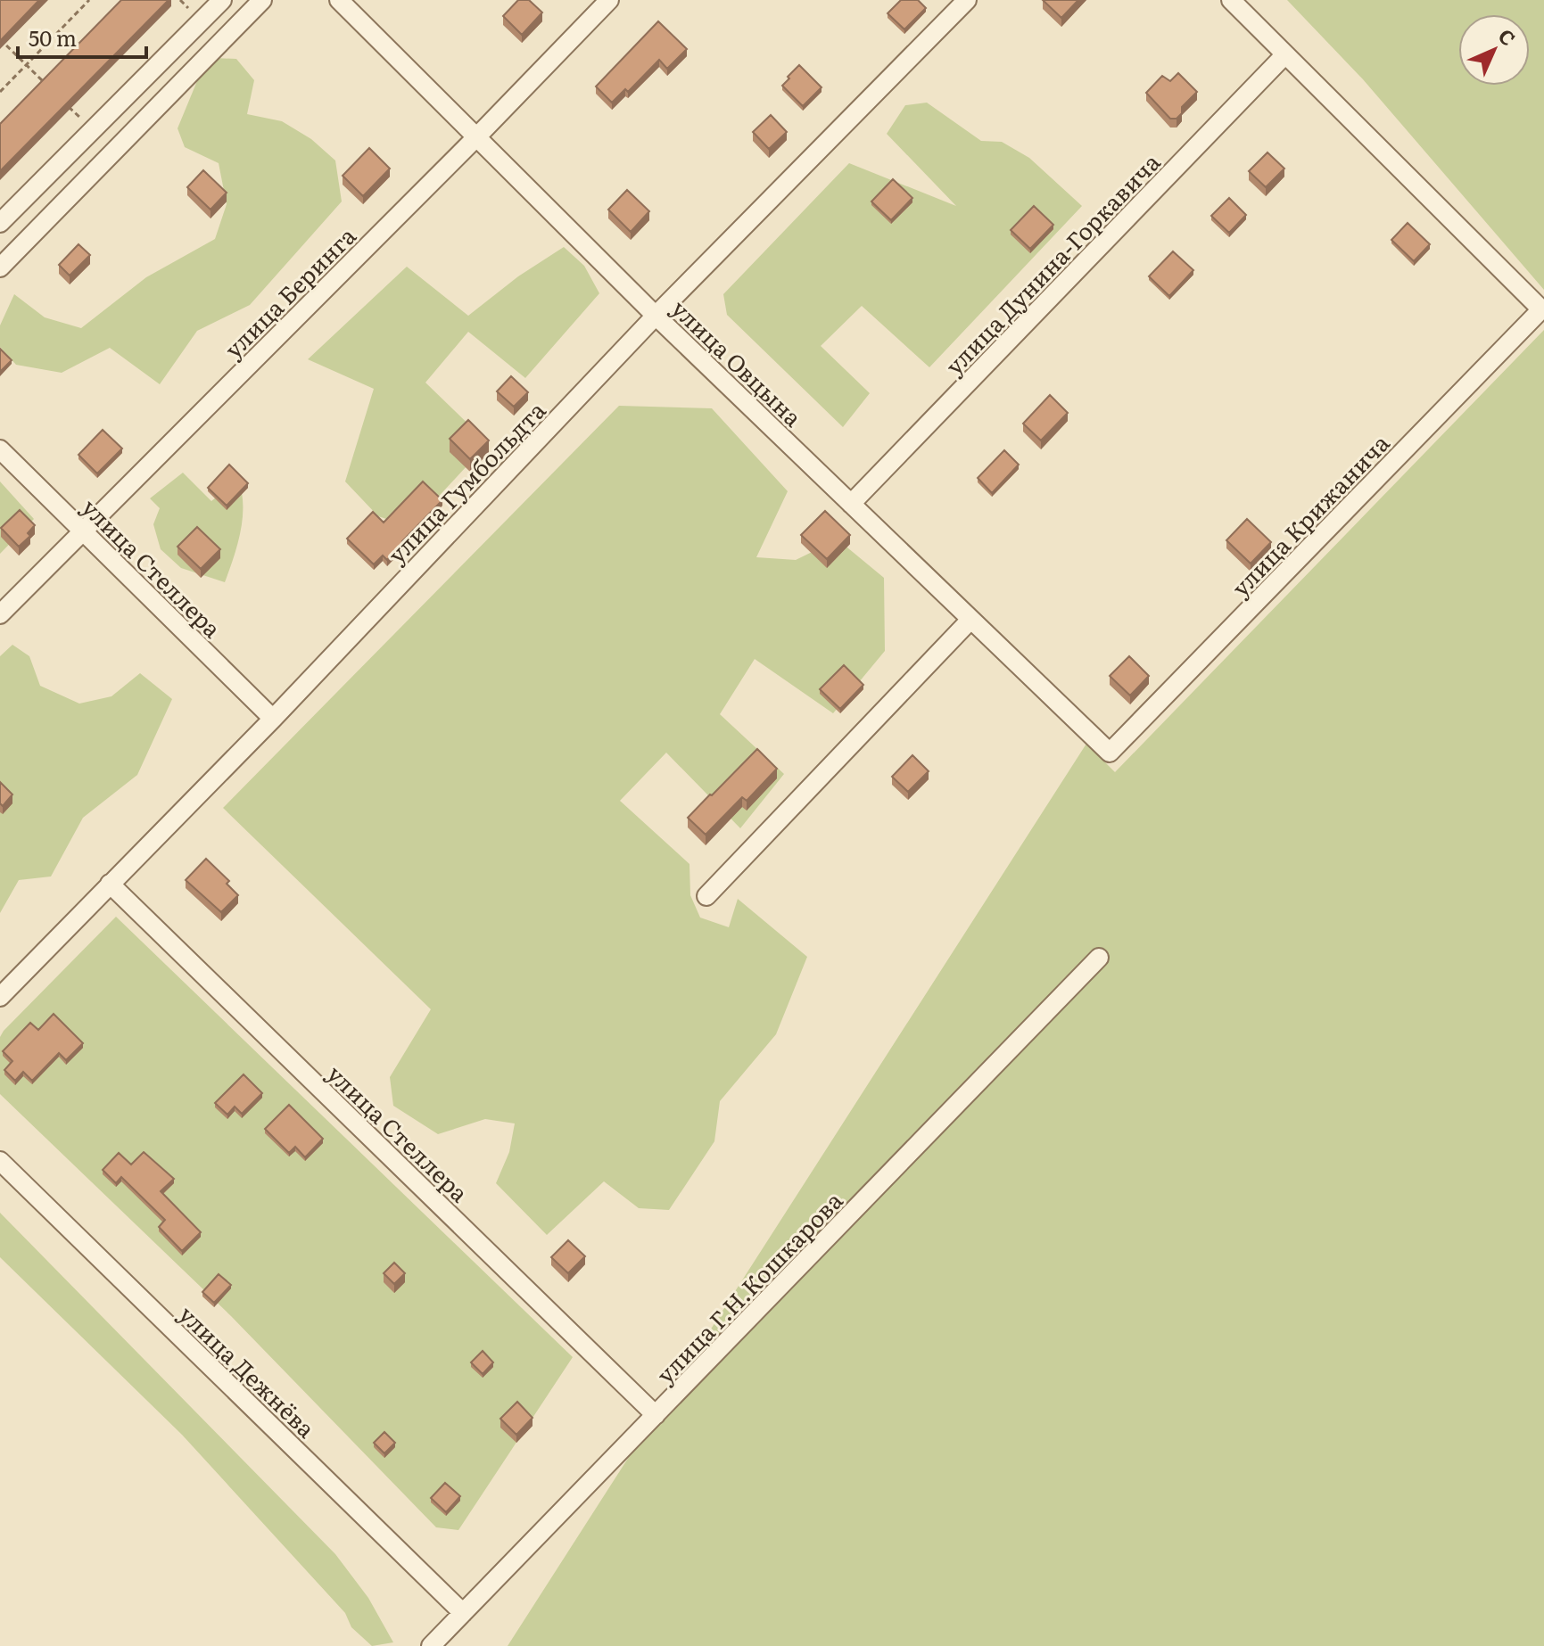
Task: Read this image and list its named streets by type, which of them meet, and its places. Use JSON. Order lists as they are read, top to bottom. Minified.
{"streets":{"street":["улица Дунина-Горкавича","улица Беринга","улица Овцына","улица Гумбольдта","улица Крижанича","улица Стеллера","улица Г.Н.Кошкарова","улица Дежнёва"]},"crossings":[["улица Дунина-Горкавича","улица Овцына"],["улица Дунина-Горкавича","улица Крижанича"],["улица Беринга","улица Овцына"],["улица Беринга","улица Стеллера"],["улица Овцына","улица Гумбольдта"],["улица Овцына","улица Крижанича"],["улица Гумбольдта","улица Стеллера"],["улица Стеллера","улица Г.Н.Кошкарова"],["улица Г.Н.Кошкарова","улица Дежнёва"]],"scale_bar":"50 m","north":"top right"}
